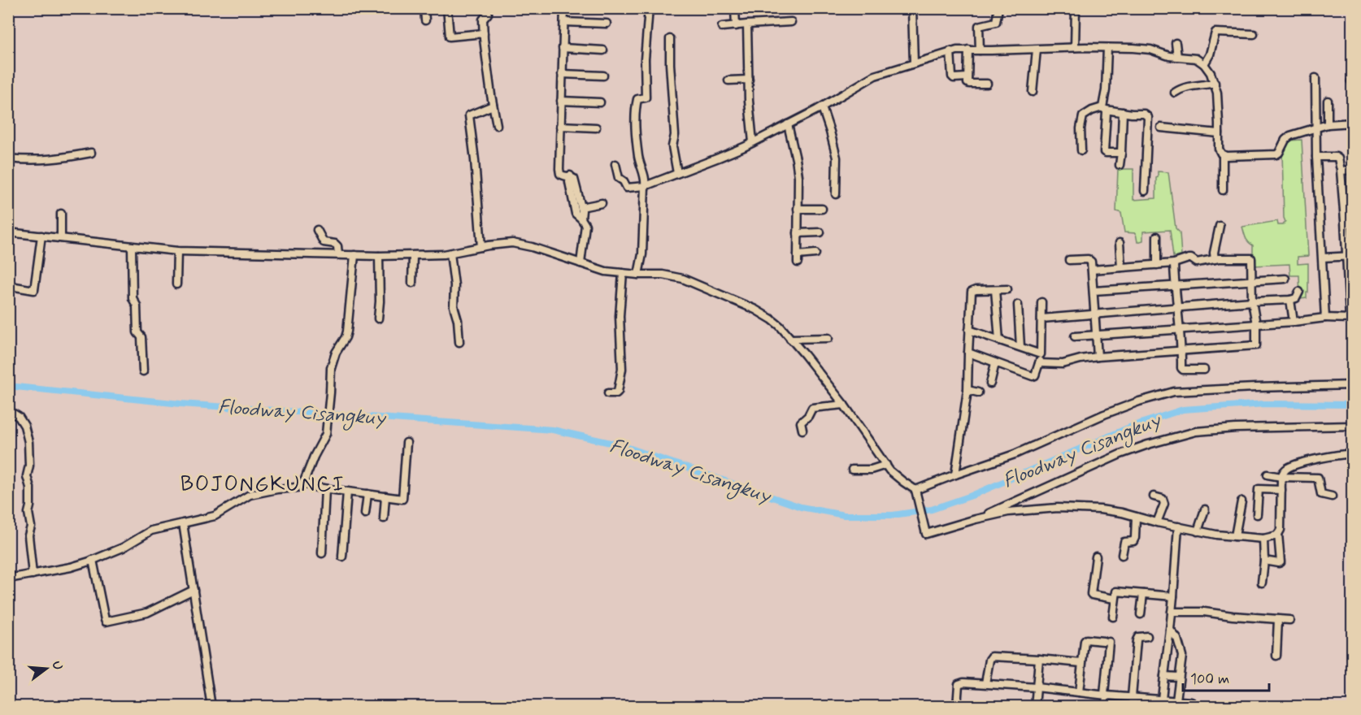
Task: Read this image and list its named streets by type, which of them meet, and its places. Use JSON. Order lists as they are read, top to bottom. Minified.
{"districts":["BOJONGKUNCI"],"water":["Floodway Cisangkuy"],"scale_bar":"100 m","north":"right"}
